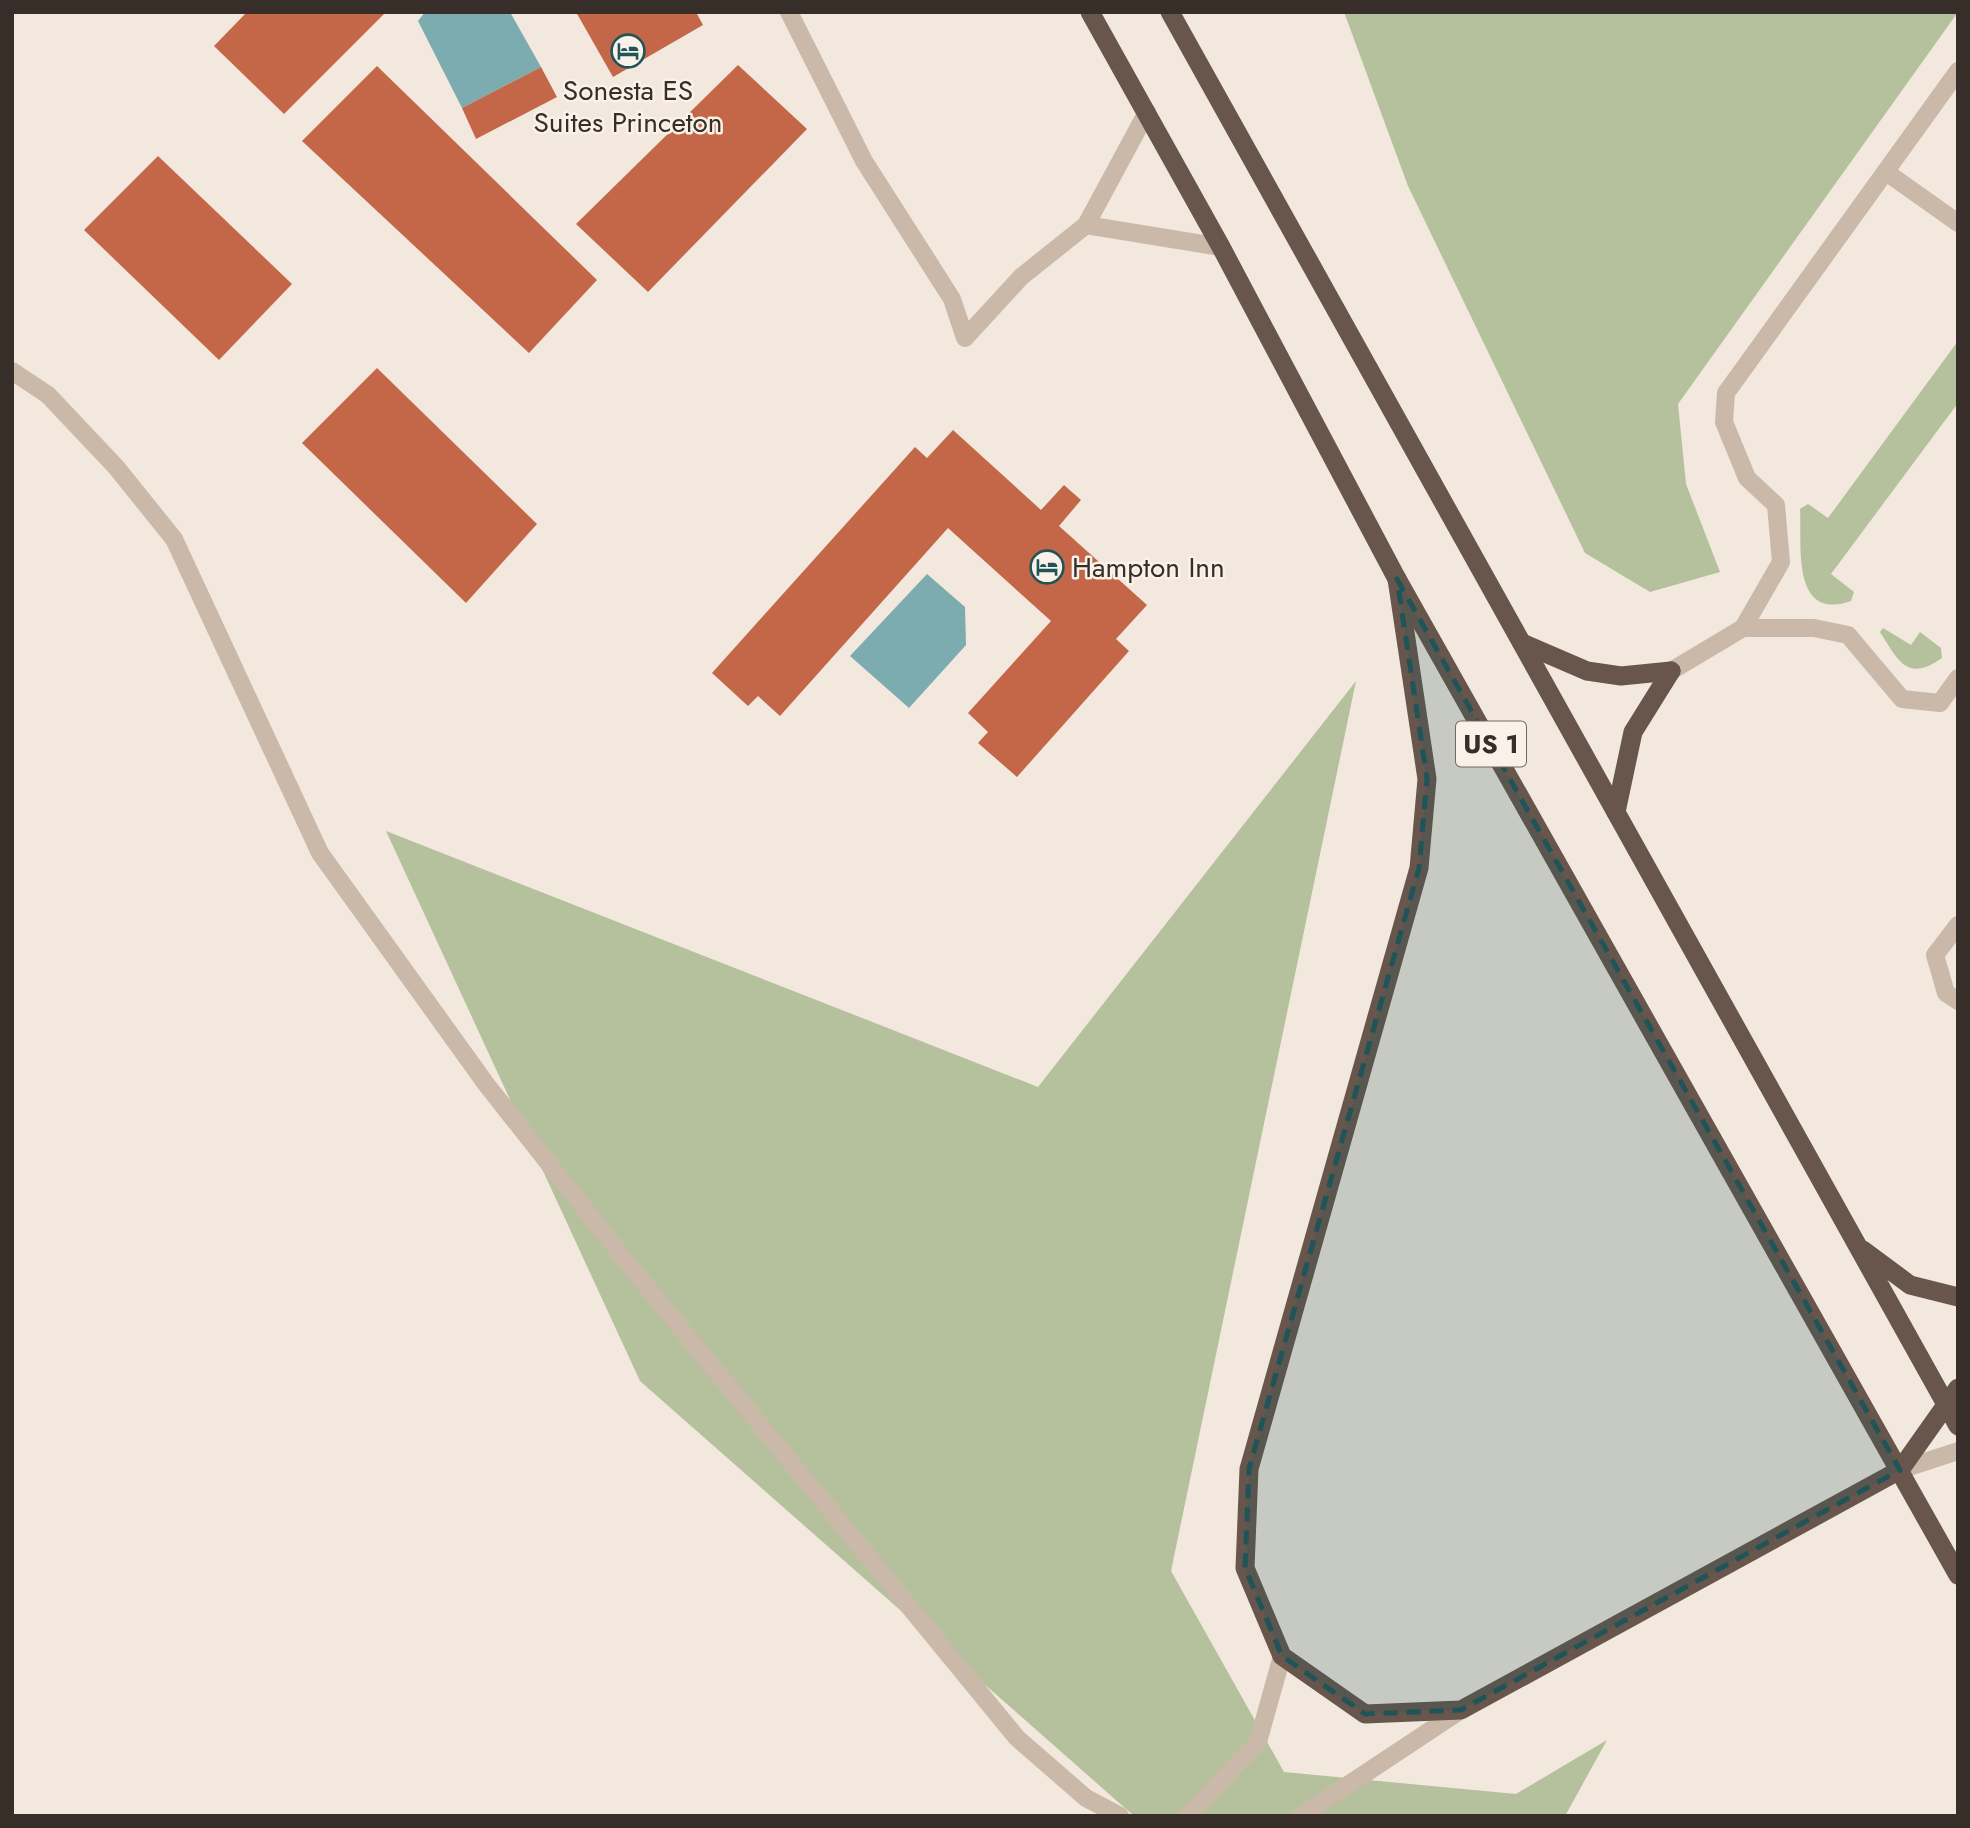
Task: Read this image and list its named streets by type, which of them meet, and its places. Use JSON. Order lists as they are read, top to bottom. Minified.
{"streets":{"highway":["US 1"]},"places":{"hotel":["Sonesta ES Suites Princeton","Hampton Inn"]}}
